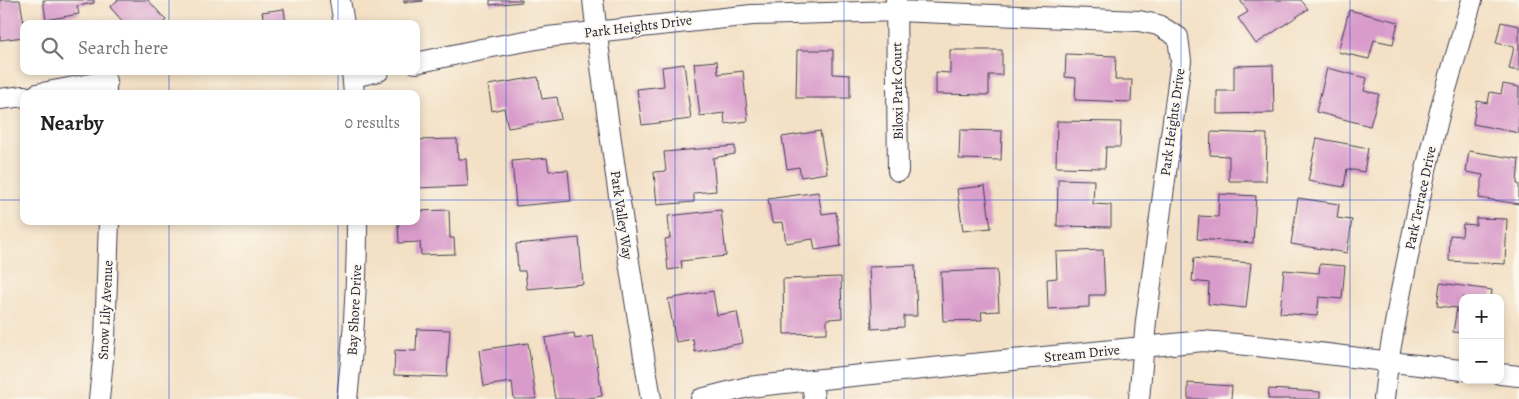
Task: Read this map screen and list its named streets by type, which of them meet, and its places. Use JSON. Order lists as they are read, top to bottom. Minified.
{"streets":{"street":["Park Heights Drive","Biloxi Park Court","Park Terrace Drive","Park Valley Way","Snow Lily Avenue","Bay Shore Drive","Stream Drive"]},"crossings":[["Park Heights Drive","Biloxi Park Court"],["Park Heights Drive","Park Valley Way"],["Park Heights Drive","Stream Drive"],["Park Terrace Drive","Stream Drive"]],"page":{"search":"Search here","heading":["Nearby","0 results"],"map_buttons":["+","−"]}}
